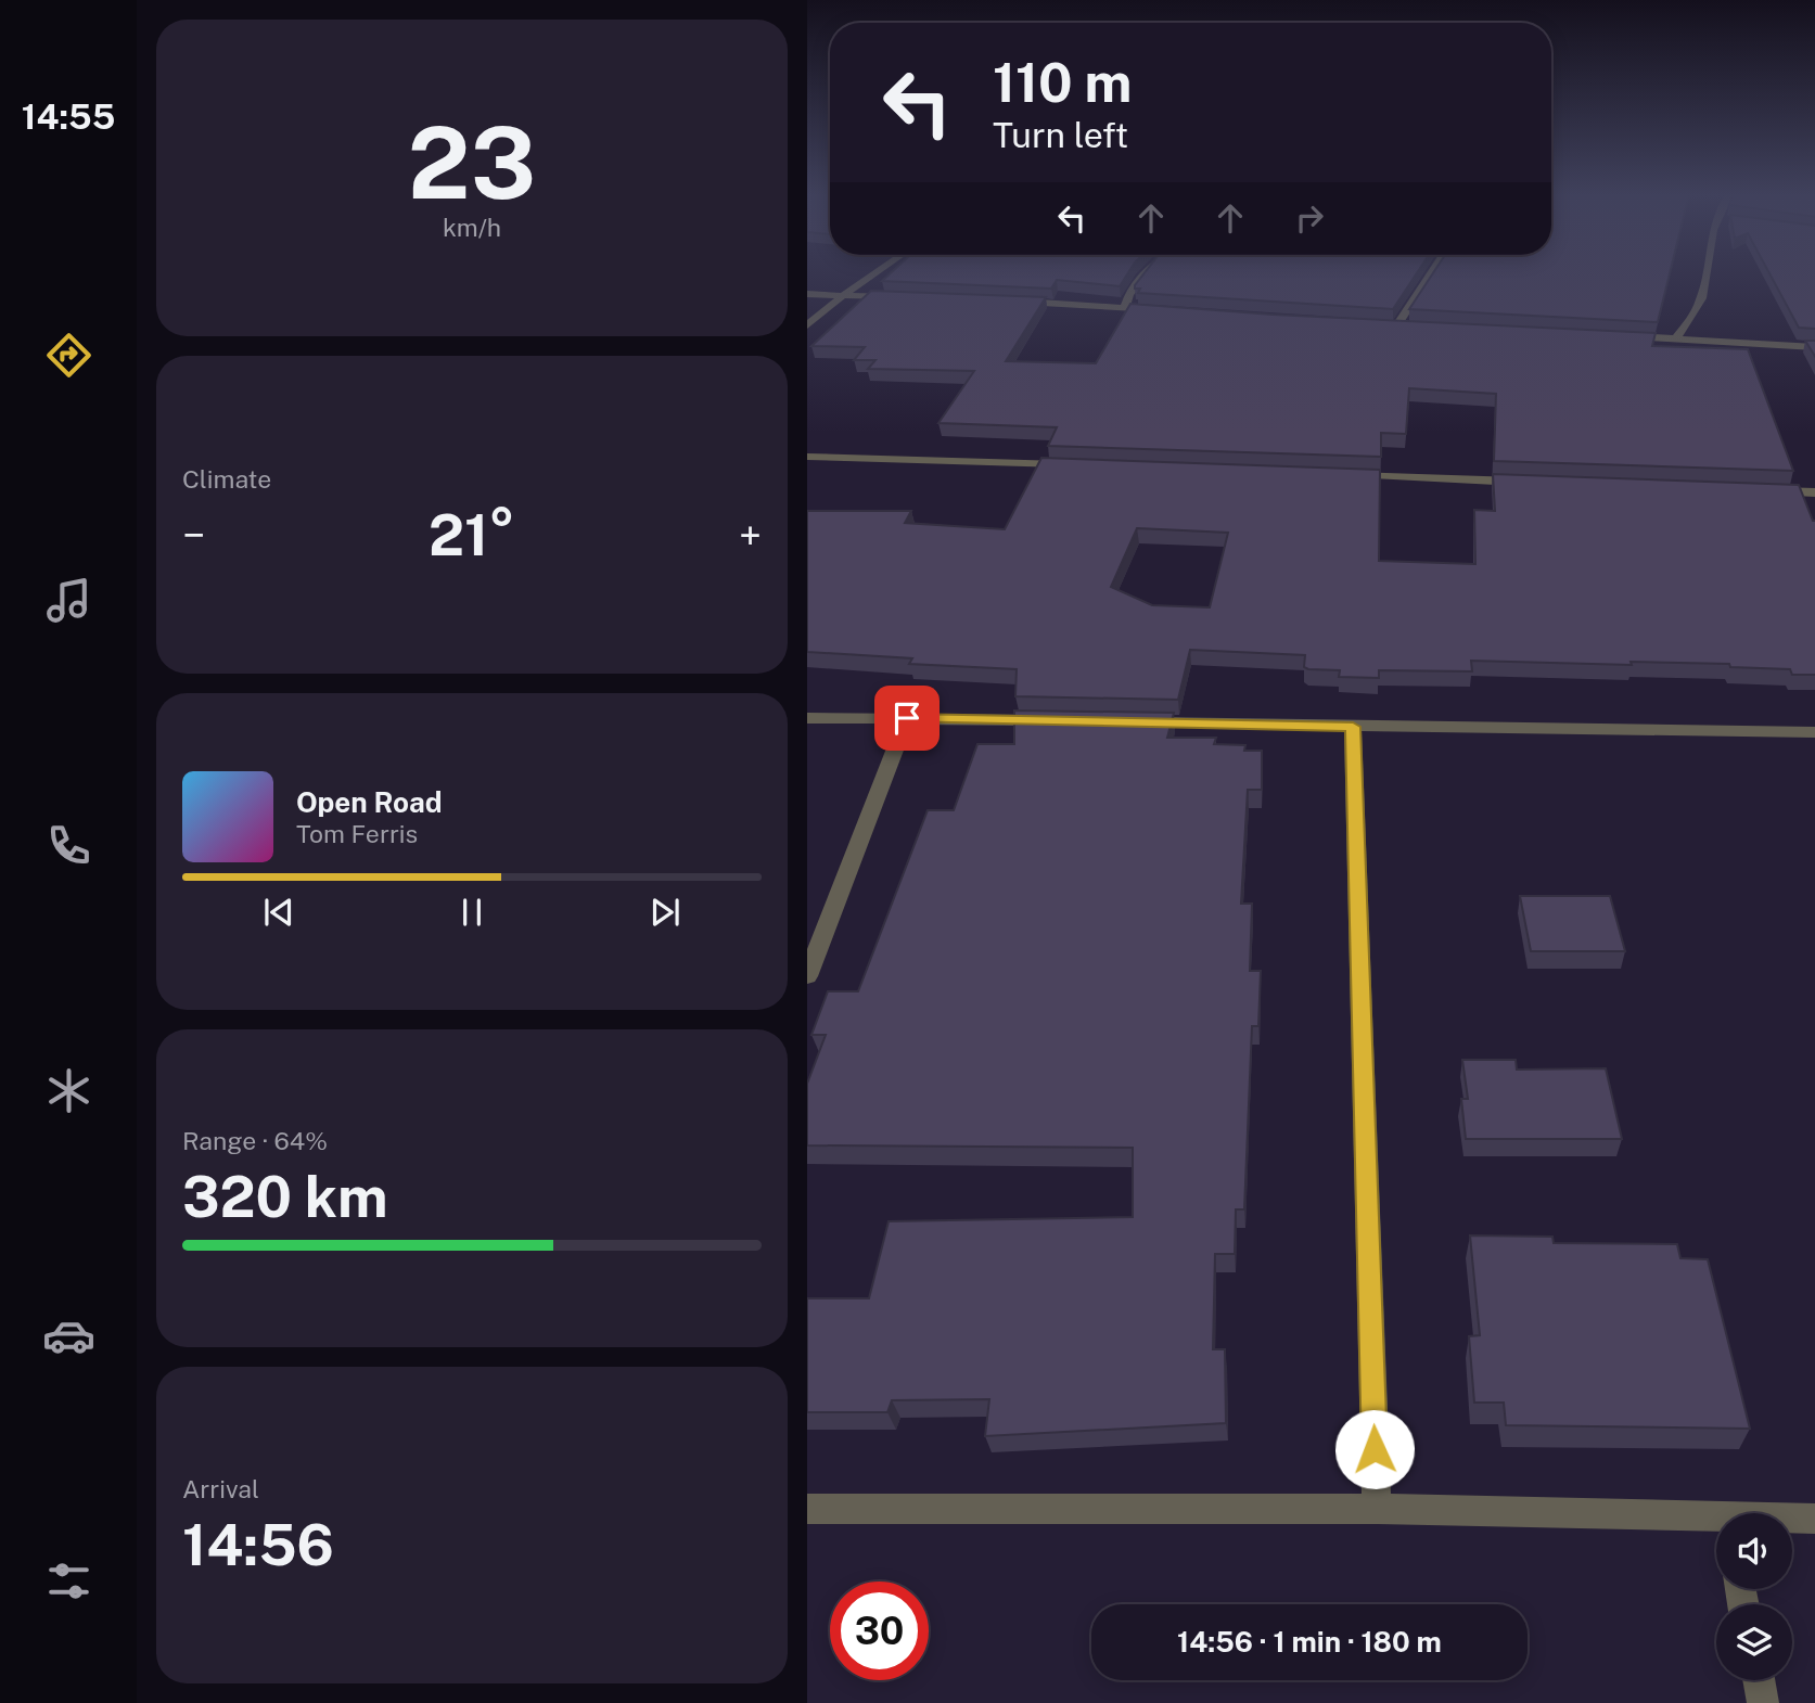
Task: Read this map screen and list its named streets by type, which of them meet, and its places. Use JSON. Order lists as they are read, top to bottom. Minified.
{"page":{"tabs":"14:55","tile":[["23","km/h"],"Climate",["Range · 64%","320 km"],["Arrival","14:56"]],"turn":["110 m","Turn left"],"heat":["−","21°","+"],"song":["Open Road","Tom Ferris"],"limit":"30","trip":"14:56 · 1 min · 180 m"}}
